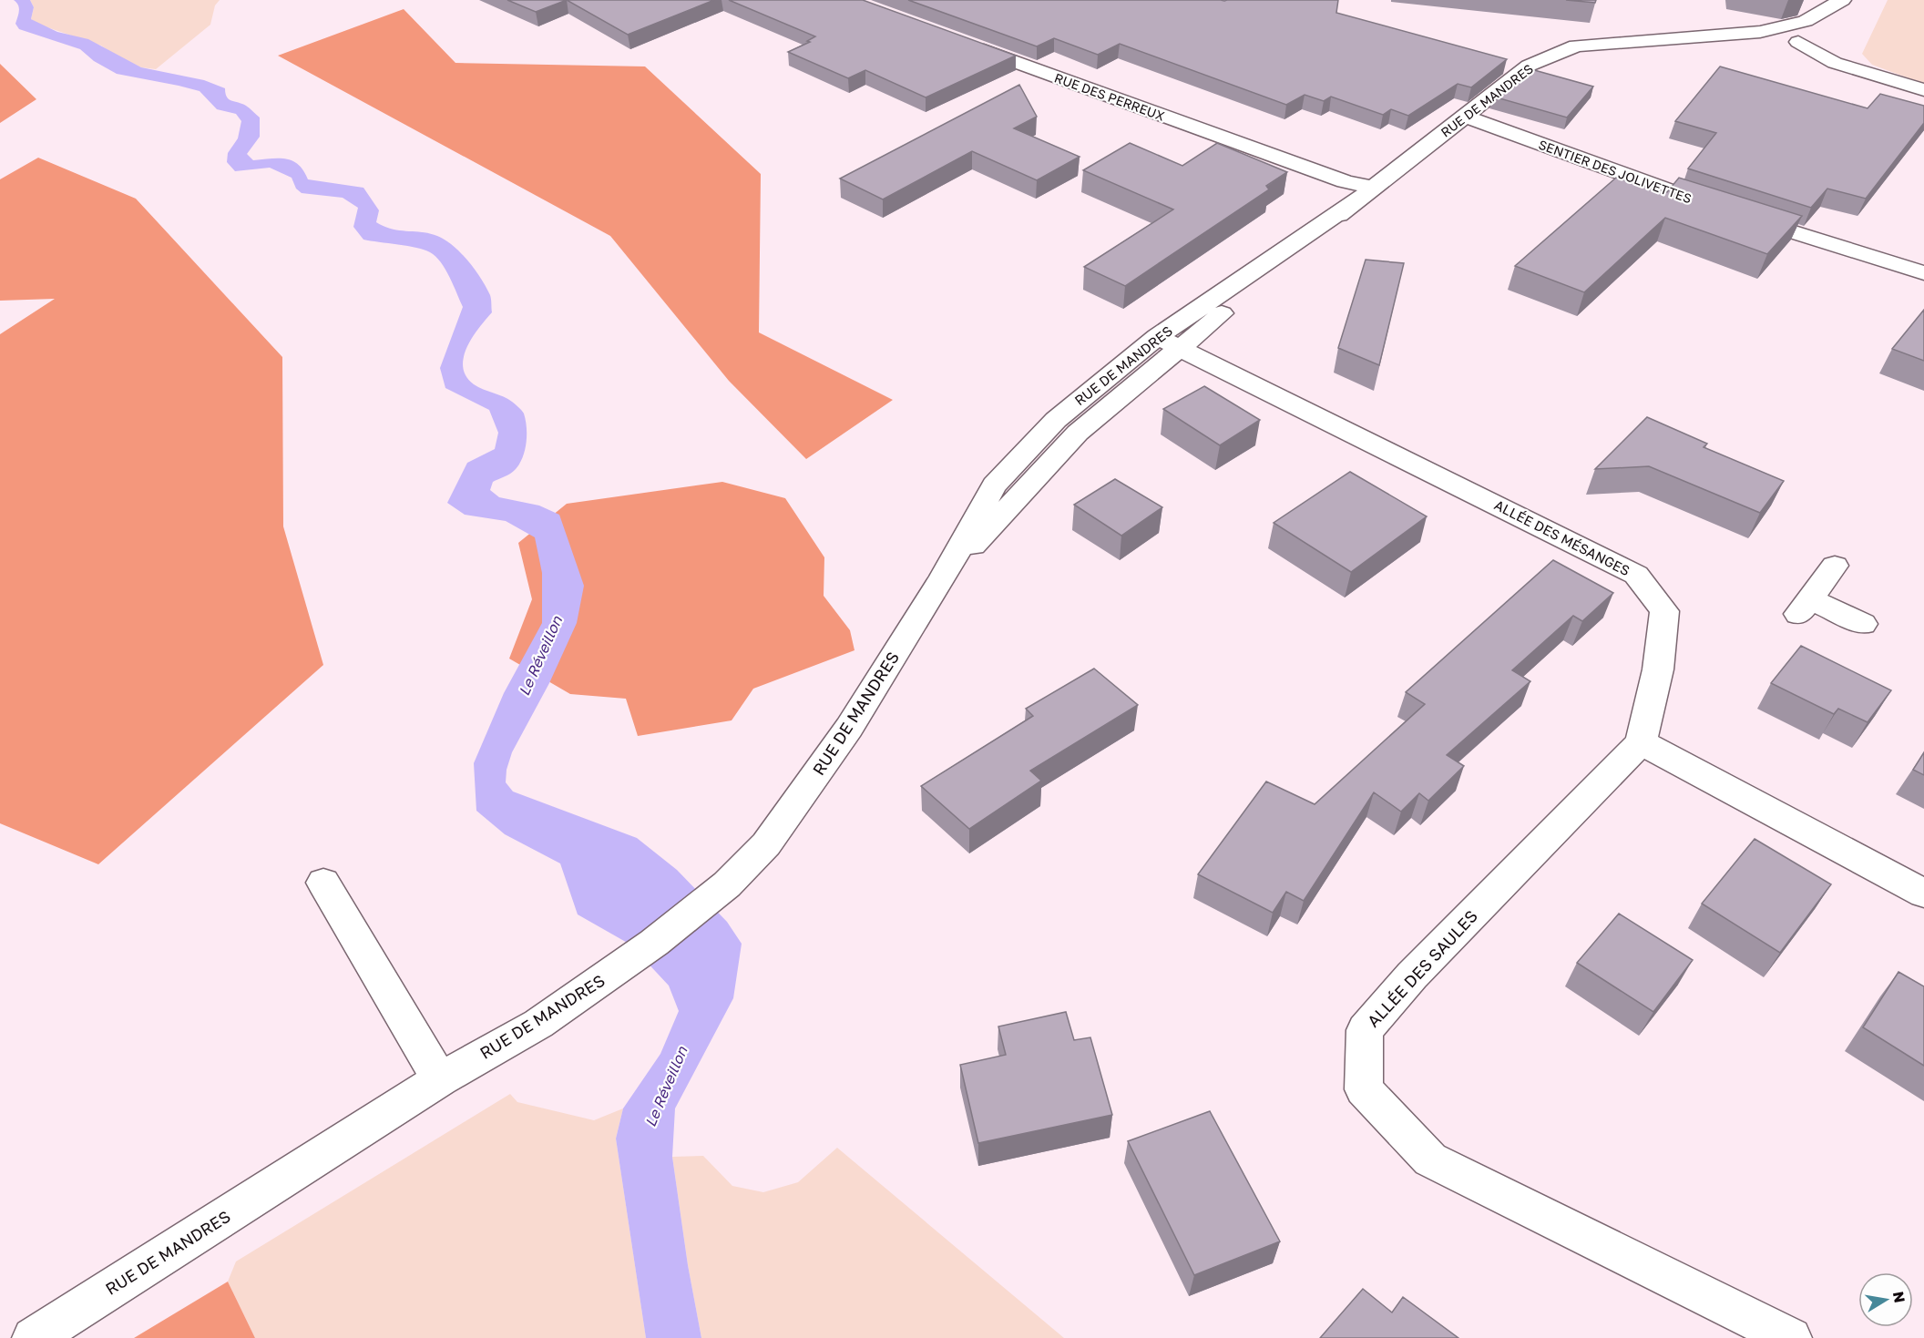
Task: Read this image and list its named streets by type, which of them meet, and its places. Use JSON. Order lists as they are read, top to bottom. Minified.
{"streets":{"street":["RUE DES PERREUX","RUE DE MANDRES","SENTIER DES JOLIVETTES","ALLÉE DES MÉSANGES","ALLÉE DES SAULES"]},"crossings":[["RUE DES PERREUX","RUE DE MANDRES"],["RUE DE MANDRES","SENTIER DES JOLIVETTES"],["RUE DE MANDRES","ALLÉE DES MÉSANGES"],["ALLÉE DES MÉSANGES","ALLÉE DES SAULES"]],"water":["Le Réveillon"],"north":"right"}
